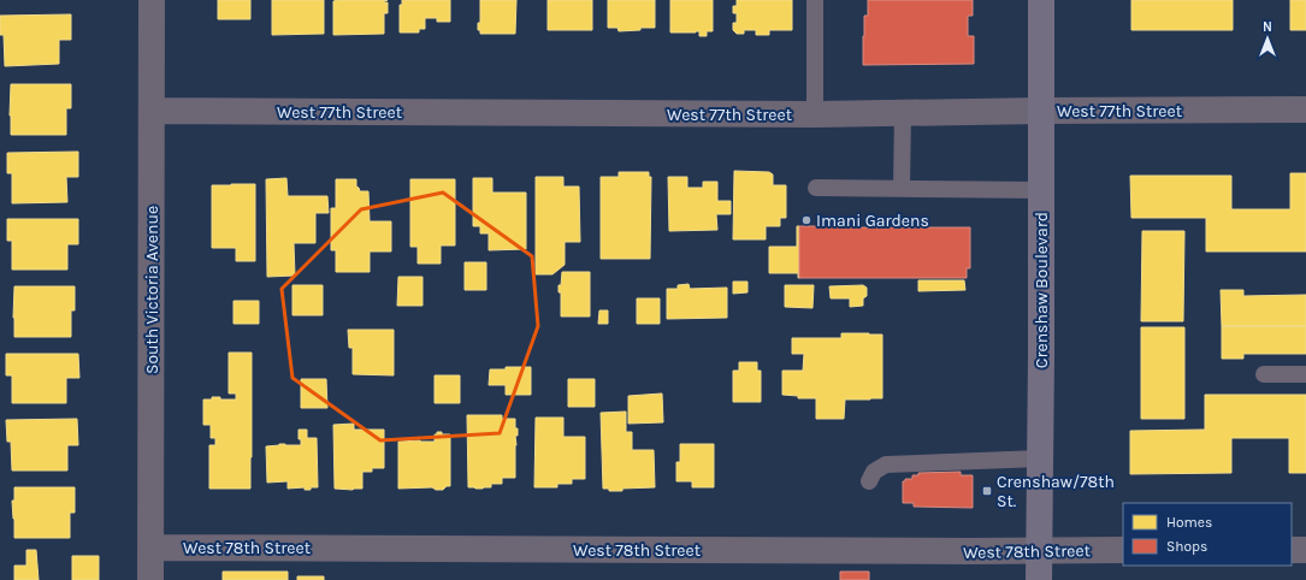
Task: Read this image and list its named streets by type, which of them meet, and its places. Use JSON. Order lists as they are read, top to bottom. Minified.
{"streets":{"main road":["Crenshaw Boulevard"],"street":["West 77th Street","South Victoria Avenue","West 78th Street"]},"crossings":[["West 77th Street","South Victoria Avenue"],["West 77th Street","Crenshaw Boulevard"],["South Victoria Avenue","West 78th Street"],["Crenshaw Boulevard","West 78th Street"]],"places":{"other":["Imani Gardens"],"transit":["Crenshaw/78th St."]},"legend":["Homes","Shops"],"north":"top"}
